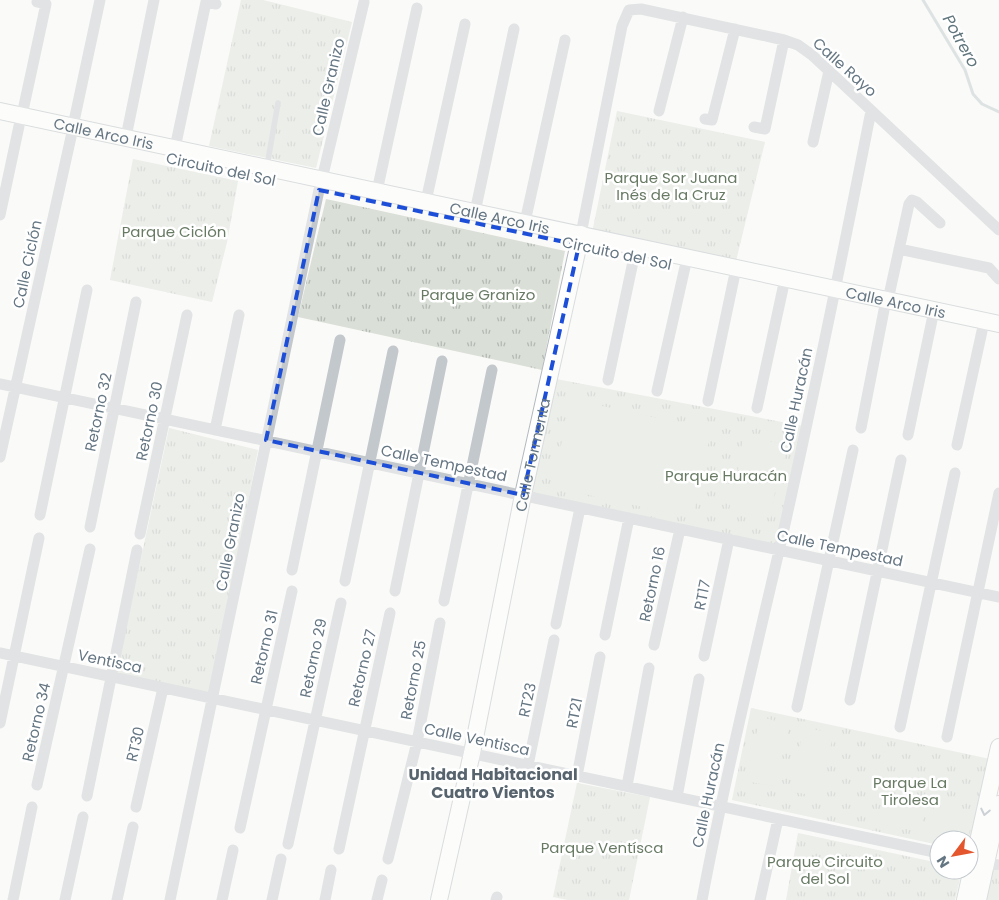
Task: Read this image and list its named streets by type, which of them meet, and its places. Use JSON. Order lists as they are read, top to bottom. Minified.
{"streets":{"street":["Calle Rayo","Calle Granizo","Calle Arco Iris","Circuito del Sol","Calle Ciclón","Calle Huracán","Retorno 32","Retorno 30","Calle Tormenta","Calle Tempestad","Retorno 16","RT17","Retorno 31","Retorno 29","Ventisca","Retorno 27","Retorno 25","RT23","RT21","Retorno 34","Calle Ventisca","RT30"]},"crossings":[["Calle Rayo","Calle Huracán"],["Calle Rayo","Calle Tormenta"],["Calle Granizo","Calle Arco Iris"],["Calle Granizo","Circuito del Sol"],["Calle Granizo","Calle Tempestad"],["Calle Granizo","Ventisca"],["Calle Granizo","Calle Ventisca"],["Calle Arco Iris","Circuito del Sol"],["Calle Arco Iris","Calle Ciclón"],["Calle Arco Iris","Calle Huracán"],["Calle Arco Iris","Calle Tormenta"],["Circuito del Sol","Calle Ciclón"],["Circuito del Sol","Calle Huracán"],["Circuito del Sol","Calle Tormenta"],["Calle Ciclón","Calle Tempestad"],["Calle Huracán","Calle Tempestad"],["Calle Huracán","Calle Ventisca"],["Retorno 32","Calle Tempestad"],["Retorno 30","Calle Tempestad"],["Calle Tormenta","Calle Tempestad"],["Calle Tormenta","Calle Ventisca"],["Calle Tempestad","Retorno 16"],["Calle Tempestad","RT17"],["Retorno 31","Calle Ventisca"],["Retorno 29","Calle Ventisca"],["Ventisca","Retorno 34"],["Ventisca","Calle Ventisca"],["Ventisca","RT30"],["Retorno 27","Calle Ventisca"],["Retorno 25","Calle Ventisca"],["RT23","Calle Ventisca"],["RT21","Calle Ventisca"]],"districts":["Unidad Habitacional Cuatro Vientos"],"water":["Potrero"],"parks":["Parque Sor Juana Inés de la Cruz","Parque Ciclón","Parque Granizo","Parque Huracán","Parque La Tirolesa","Parque Ventísca","Parque Circuito del Sol"],"north":"bottom left"}
